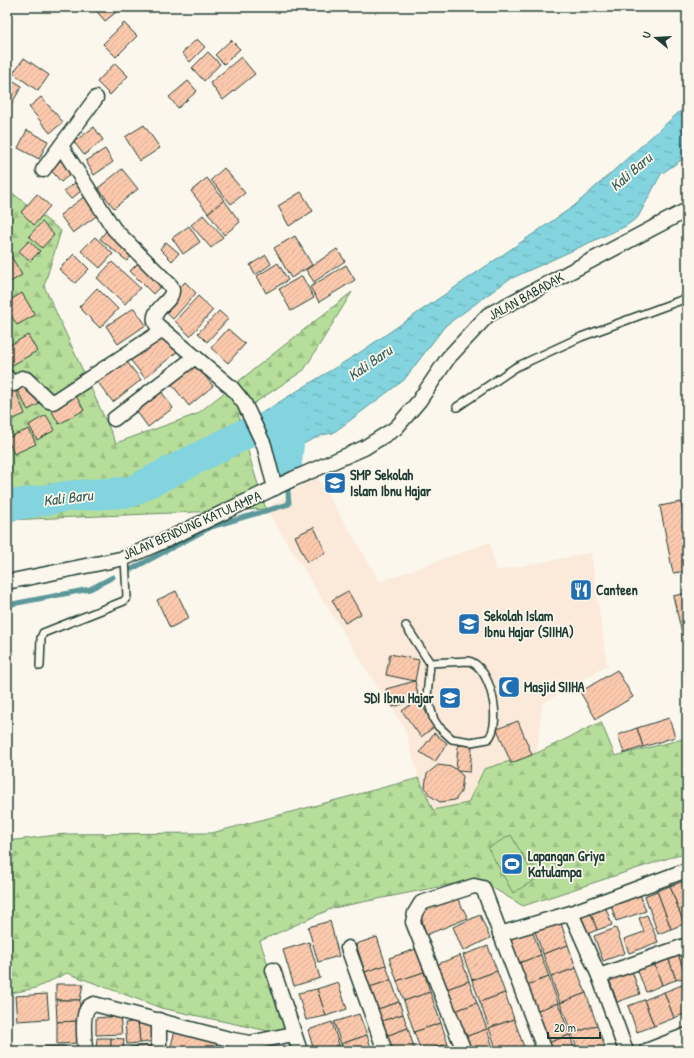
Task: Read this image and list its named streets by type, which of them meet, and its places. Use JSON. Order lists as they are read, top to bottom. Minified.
{"streets":{"street":["JALAN BABADAK","JALAN BENDUNG KATULAMPA"]},"crossings":[["JALAN BABADAK","JALAN BENDUNG KATULAMPA"]],"water":["Kali Baru"],"places":{"school or university":["SMP Sekolah Islam Ibnu Hajar","Sekolah Islam Ibnu Hajar (SIIHA)","SDI Ibnu Hajar"],"restaurant":["Canteen"],"mosque":["Masjid SIIHA"],"sports":["Lapangan Griya Katulampa"]},"scale_bar":"20 m","north":"left"}
